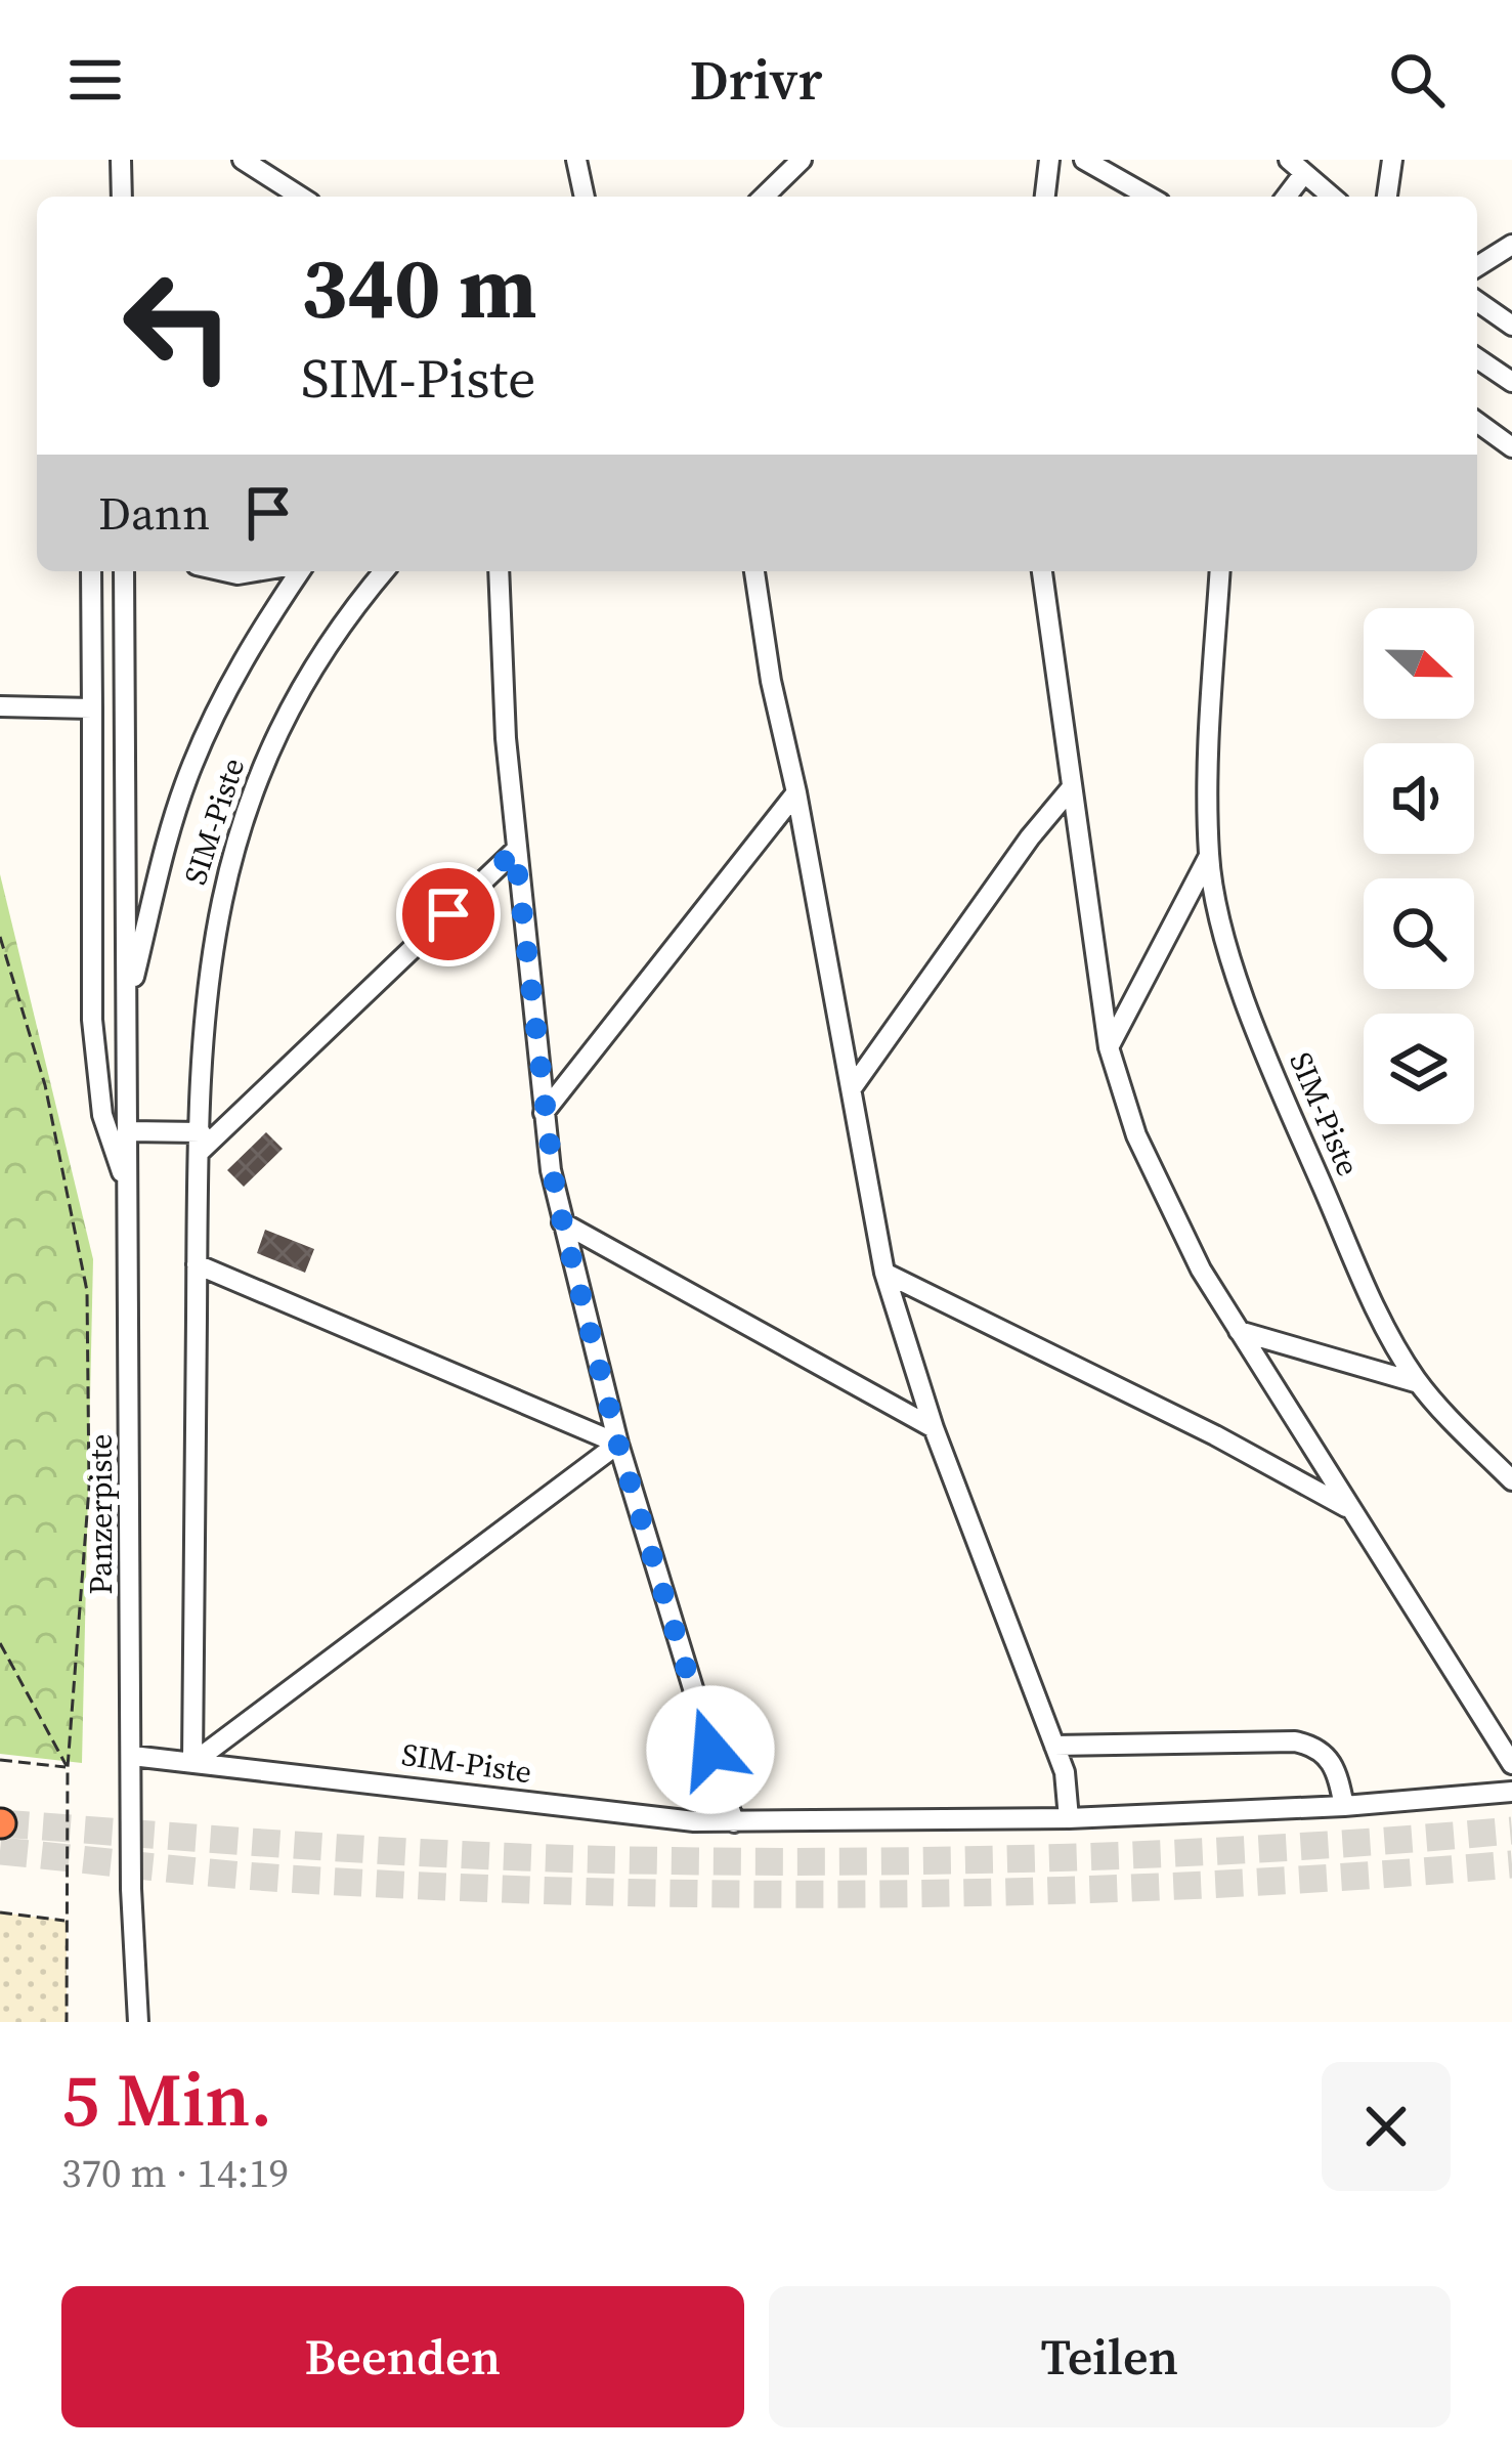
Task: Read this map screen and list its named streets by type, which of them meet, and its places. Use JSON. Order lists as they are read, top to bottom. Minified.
{"streets":{"street":["SIM-Piste","Panzerpiste"]},"crossings":[["SIM-Piste","Panzerpiste"]],"north":"right","page":{"header":"Drivr","turn":["340 m","SIM-Piste"],"then":"Dann","heading":["5 Min.","370 m · 14:19"],"buttons":["Beenden","Teilen"]}}
